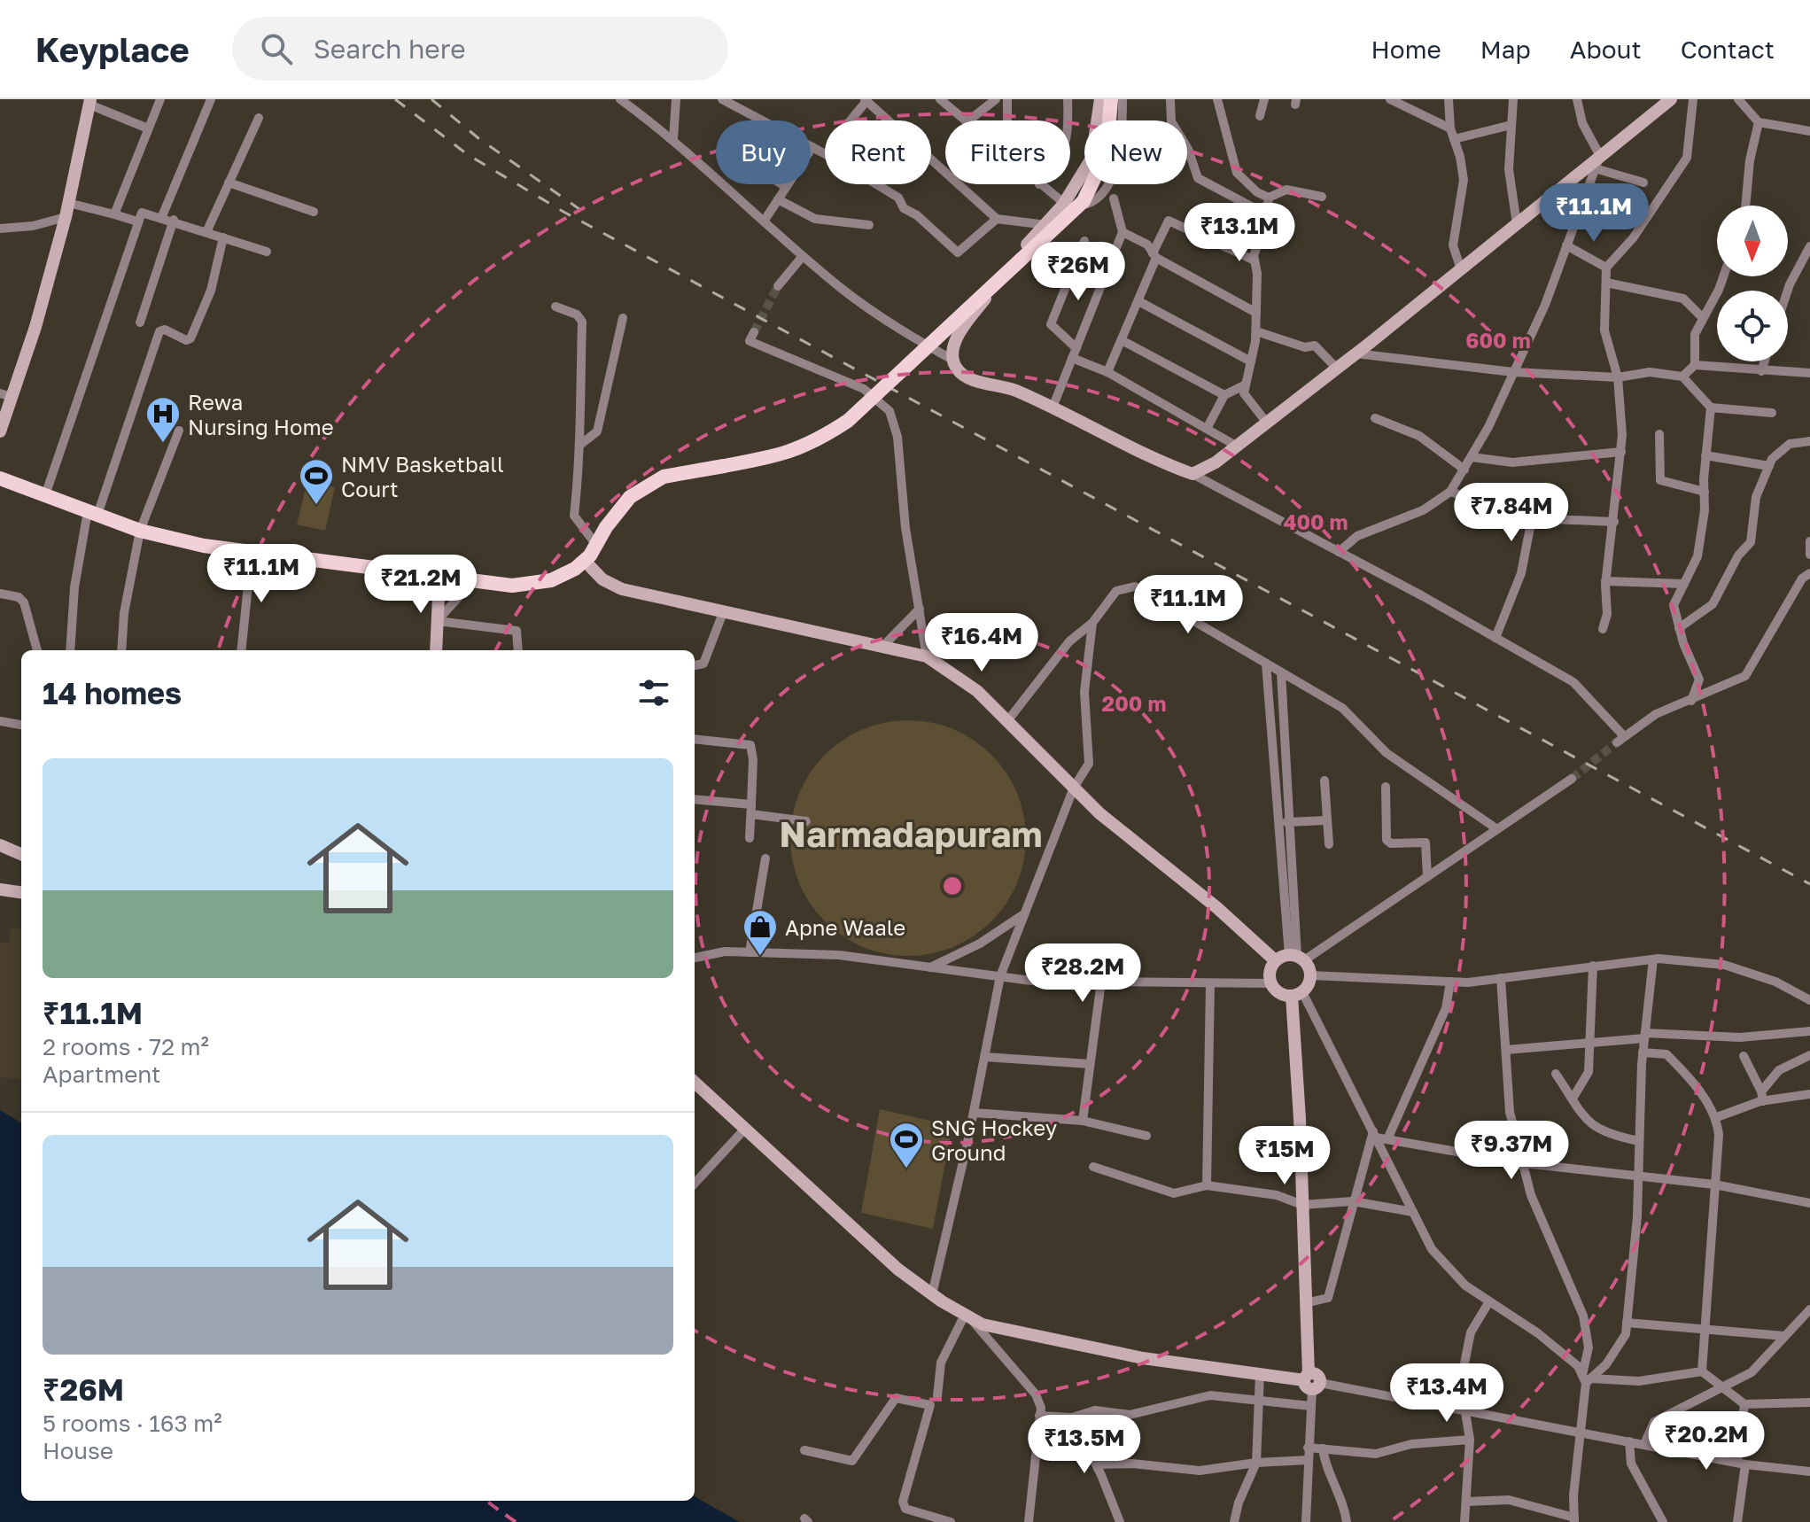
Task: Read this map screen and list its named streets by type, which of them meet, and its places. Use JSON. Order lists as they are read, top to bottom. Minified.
{"districts":["Narmadapuram"],"places":{"hospital":["Rewa Nursing Home"],"sports":["NMV Basketball Court","SNG Hockey Ground"],"shop":["Apne Waale"]},"north":"bottom","page":{"header":"Keyplace","search":"Search here","nav":["Home","Map","About","Contact"],"chip":["Buy","Rent","Filters","New"],"price":["₹11.1M","₹13.1M","₹26M","₹7.84M","₹11.1M","₹21.2M","₹11.1M","₹16.4M","₹28.2M","₹9.37M","₹15M","₹13.4M","₹20.2M","₹13.5M"],"heading":"14 homes","list":[{"name":"₹11.1M","note":"2 rooms · 72 m² · Apartment"},{"name":"₹26M","note":"5 rooms · 163 m² · House"}]},"rings":["600 m","400 m","200 m"]}
